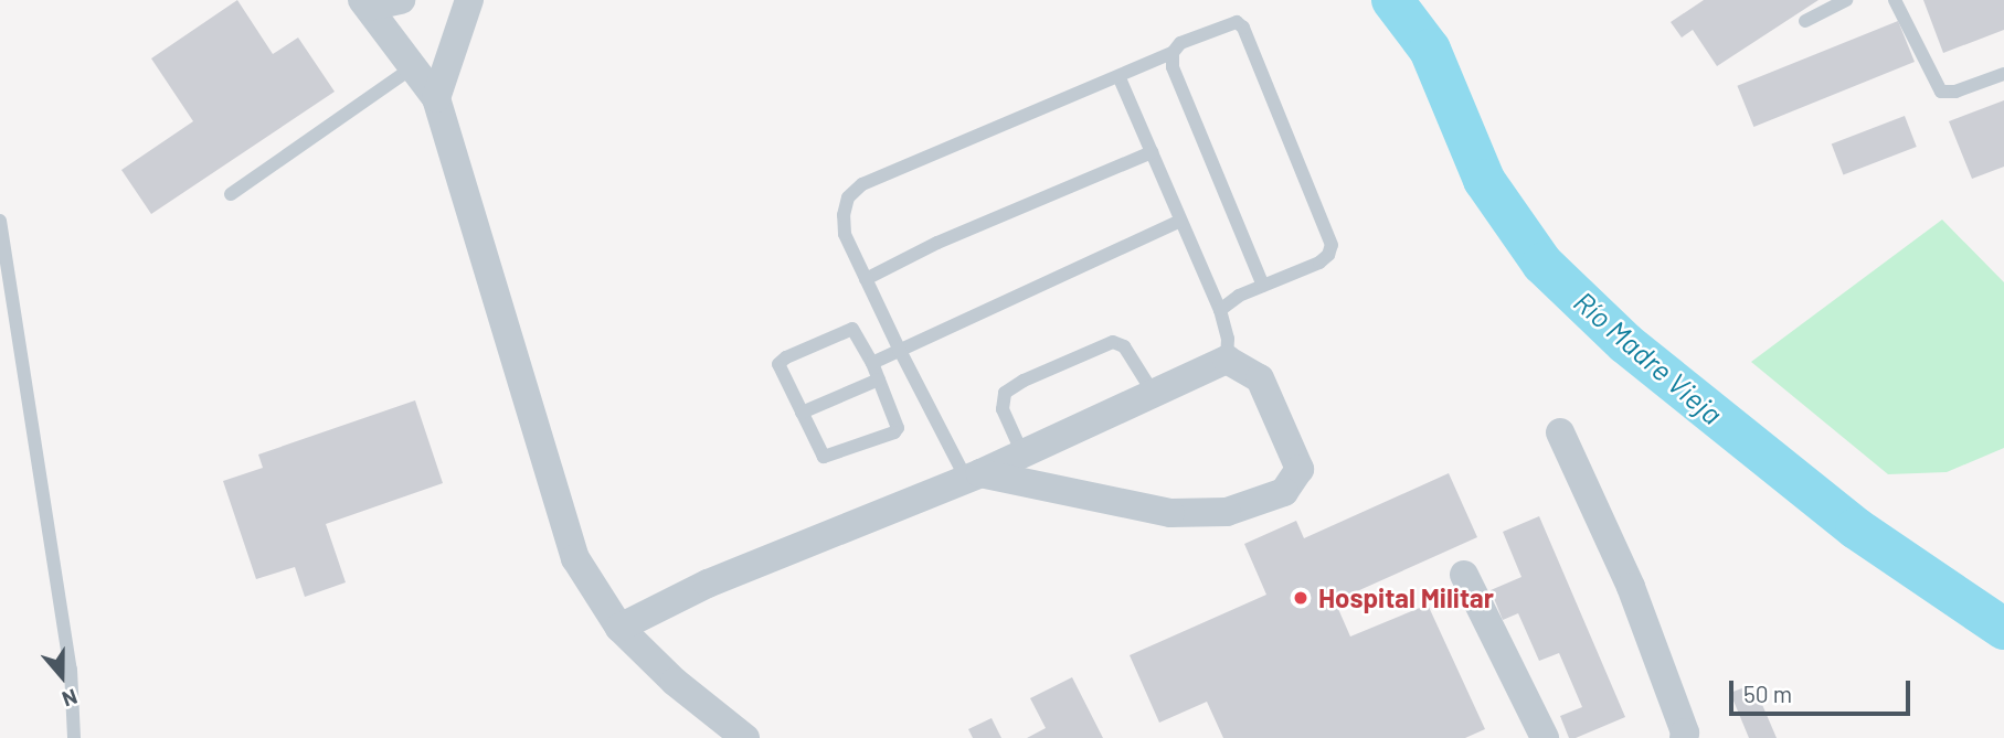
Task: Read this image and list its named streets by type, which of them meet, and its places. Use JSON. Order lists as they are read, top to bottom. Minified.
{"water":["Río Madre Vieja"],"places":["Hospital Militar"],"scale_bar":"50 m","north":"bottom"}
